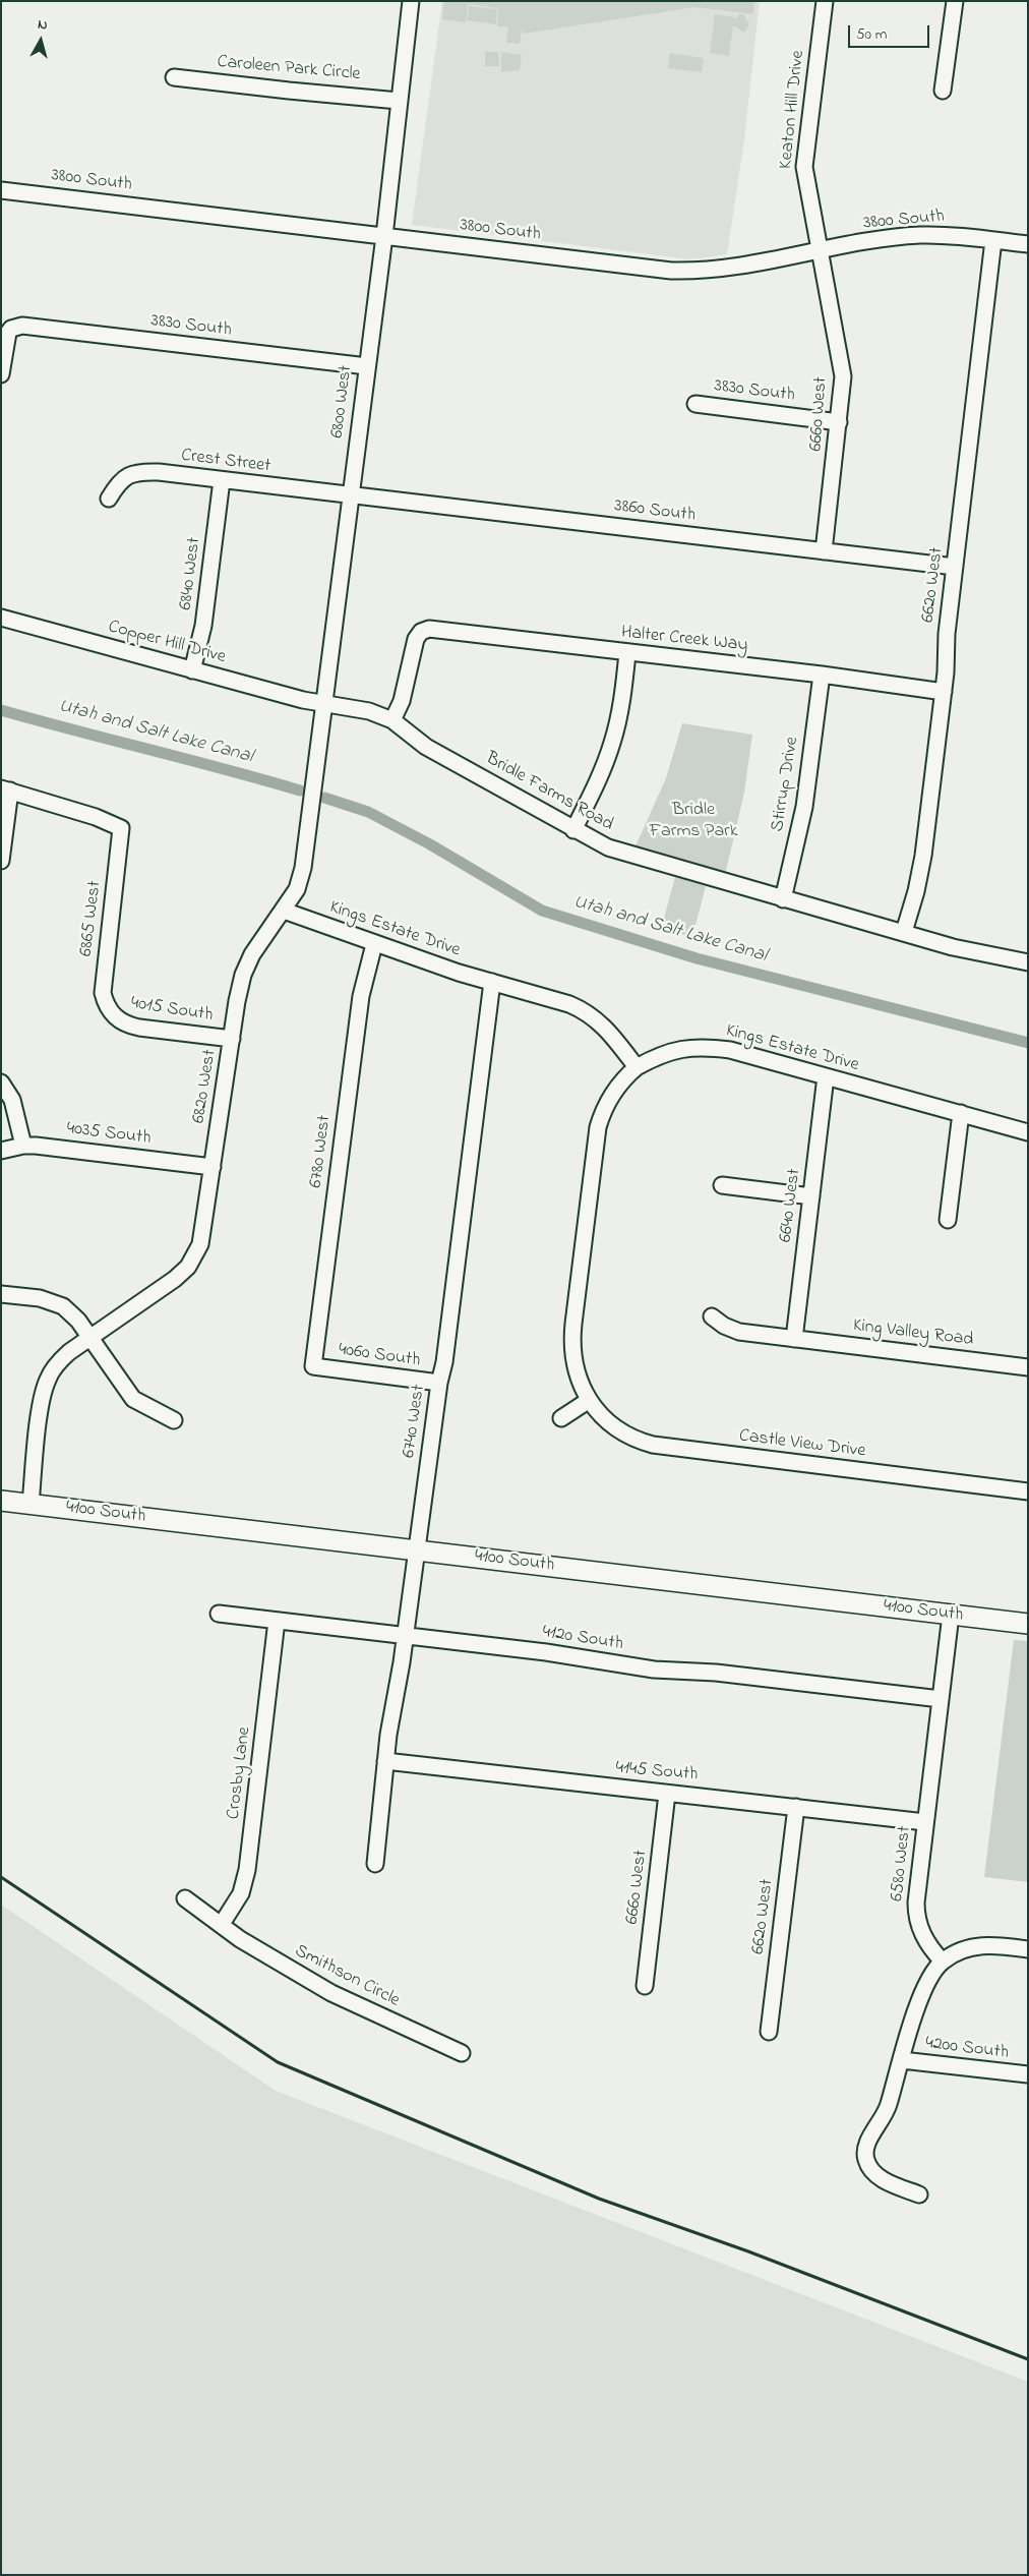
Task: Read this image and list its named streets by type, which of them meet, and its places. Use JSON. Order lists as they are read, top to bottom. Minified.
{"streets":{"main road":["4100 South"],"street":["Caroleen Park Circle","Keaton Hill Drive","3800 South","3830 South","6800 West","6660 West","Crest Street","3860 South","6840 West","6620 West","Halter Creek Way","Copper Hill Drive","Stirrup Drive","Bridle Farms Road","6865 West","Kings Estate Drive","4015 South","6820 West","4035 South","6780 West","6640 West","King Valley Road","4060 South","6740 West","Castle View Drive","4120 South","4145 South","Crosby Lane","6580 West","Smithson Circle","4200 South"]},"crossings":[["Caroleen Park Circle","6800 West"],["Keaton Hill Drive","3800 South"],["Keaton Hill Drive","6660 West"],["3800 South","6800 West"],["3800 South","6660 West"],["3800 South","6620 West"],["3830 South","6800 West"],["3830 South","6660 West"],["6800 West","Crest Street"],["6800 West","3860 South"],["6800 West","Copper Hill Drive"],["6800 West","Bridle Farms Road"],["6800 West","6820 West"],["6660 West","3860 South"],["6660 West","4145 South"],["Crest Street","3860 South"],["Crest Street","6840 West"],["3860 South","6620 West"],["6840 West","Copper Hill Drive"],["6620 West","Halter Creek Way"],["6620 West","Bridle Farms Road"],["6620 West","4145 South"],["Halter Creek Way","Stirrup Drive"],["Halter Creek Way","Bridle Farms Road"],["Copper Hill Drive","Bridle Farms Road"],["Stirrup Drive","Bridle Farms Road"],["6865 West","4015 South"],["Kings Estate Drive","6820 West"],["Kings Estate Drive","6780 West"],["Kings Estate Drive","6640 West"],["Kings Estate Drive","6740 West"],["Kings Estate Drive","Castle View Drive"],["4015 South","6820 West"],["6820 West","4035 South"],["6780 West","4060 South"],["6640 West","King Valley Road"],["4060 South","6740 West"],["6740 West","4100 South"],["6740 West","4120 South"],["6740 West","4145 South"],["4100 South","6580 West"],["4120 South","Crosby Lane"],["4120 South","6580 West"],["4145 South","6580 West"],["Crosby Lane","Smithson Circle"]],"water":["Utah and Salt Lake Canal"],"parks":["Bridle Farms Park"],"scale_bar":"50 m","north":"top"}
